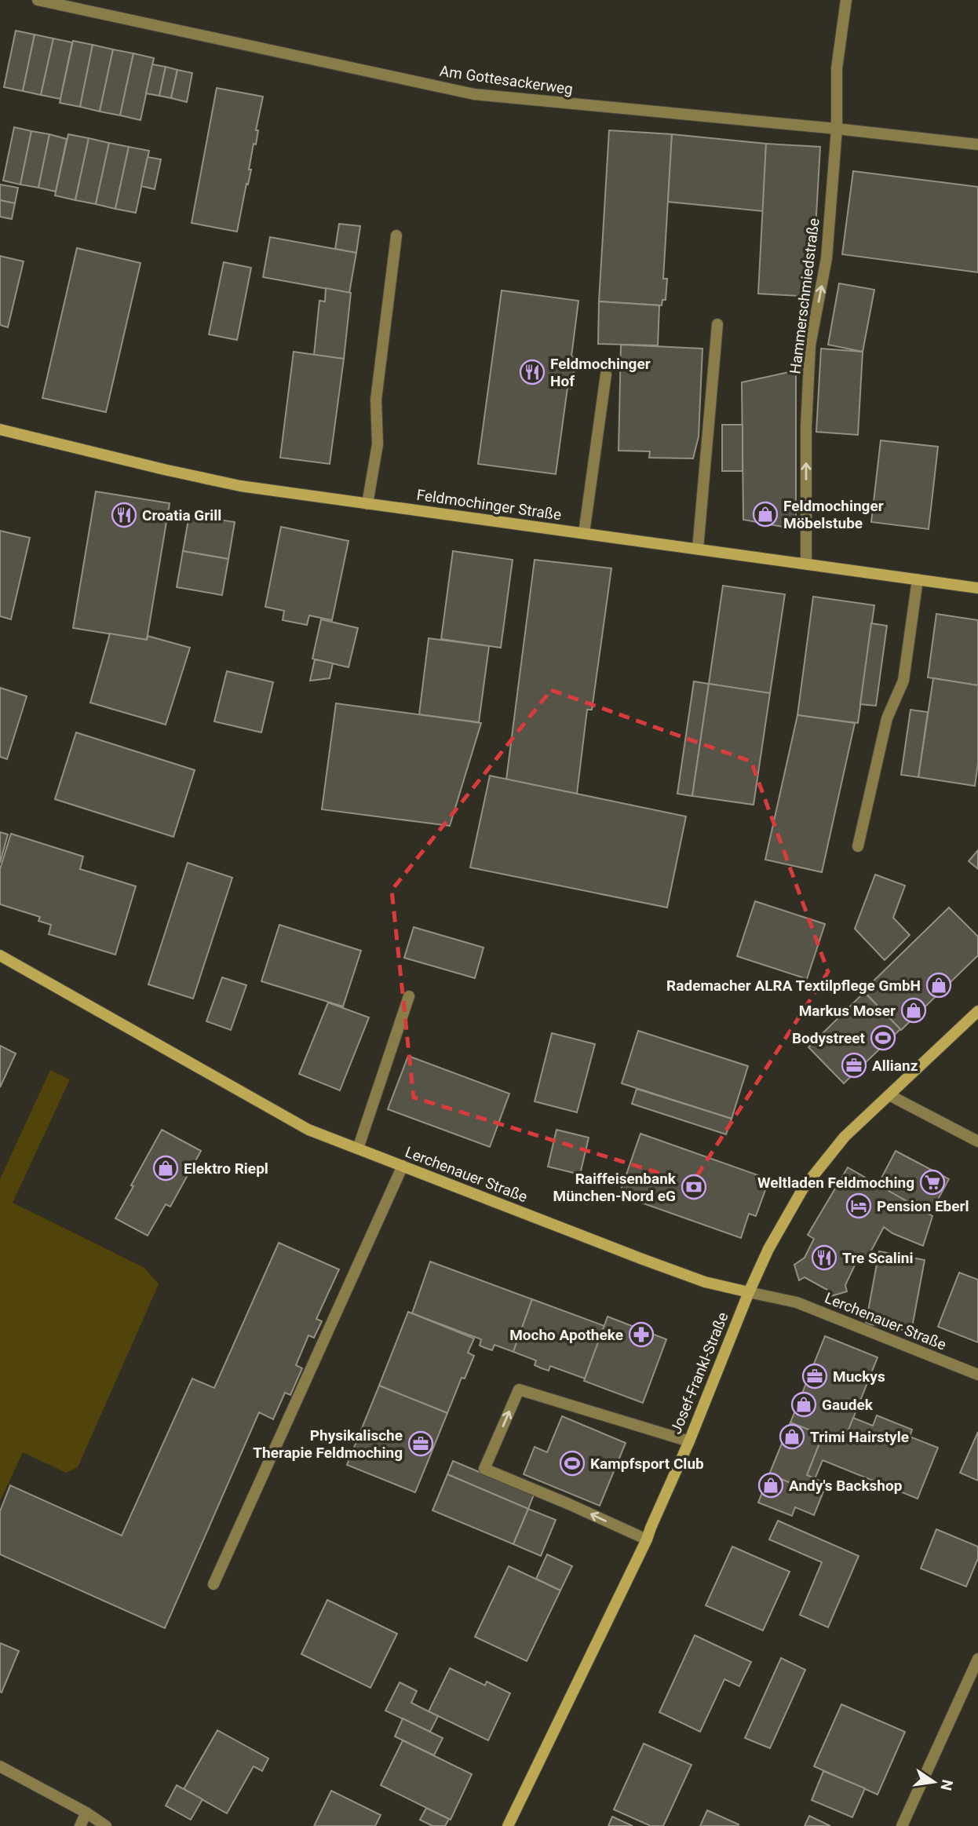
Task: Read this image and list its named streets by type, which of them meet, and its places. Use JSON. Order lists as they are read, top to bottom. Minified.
{"streets":{"main road":["Feldmochinger Straße","Lerchenauer Straße","Josef-Frankl-Straße"],"street":["Am Gottesackerweg","Hammerschmiedstraße"]},"crossings":[["Am Gottesackerweg","Hammerschmiedstraße"],["Hammerschmiedstraße","Feldmochinger Straße"],["Lerchenauer Straße","Josef-Frankl-Straße"]],"one_way":["Hammerschmiedstraße"],"places":{"restaurant":["Feldmochinger Hof","Croatia Grill","Tre Scalini"],"shop":["Feldmochinger Möbelstube","Rademacher ALRA Textilpflege GmbH","Markus Moser","Elektro Riepl","Gaudek","Trimi Hairstyle","Andy's Backshop"],"sports":["Bodystreet","Kampfsport Club"],"office":["Allianz","Muckys","Physikalische Therapie Feldmoching"],"supermarket":["Weltladen Feldmoching"],"bank":["Raiffeisenbank München-Nord eG"],"hotel":["Pension Eberl"],"pharmacy":["Mocho Apotheke"]},"north":"right"}
